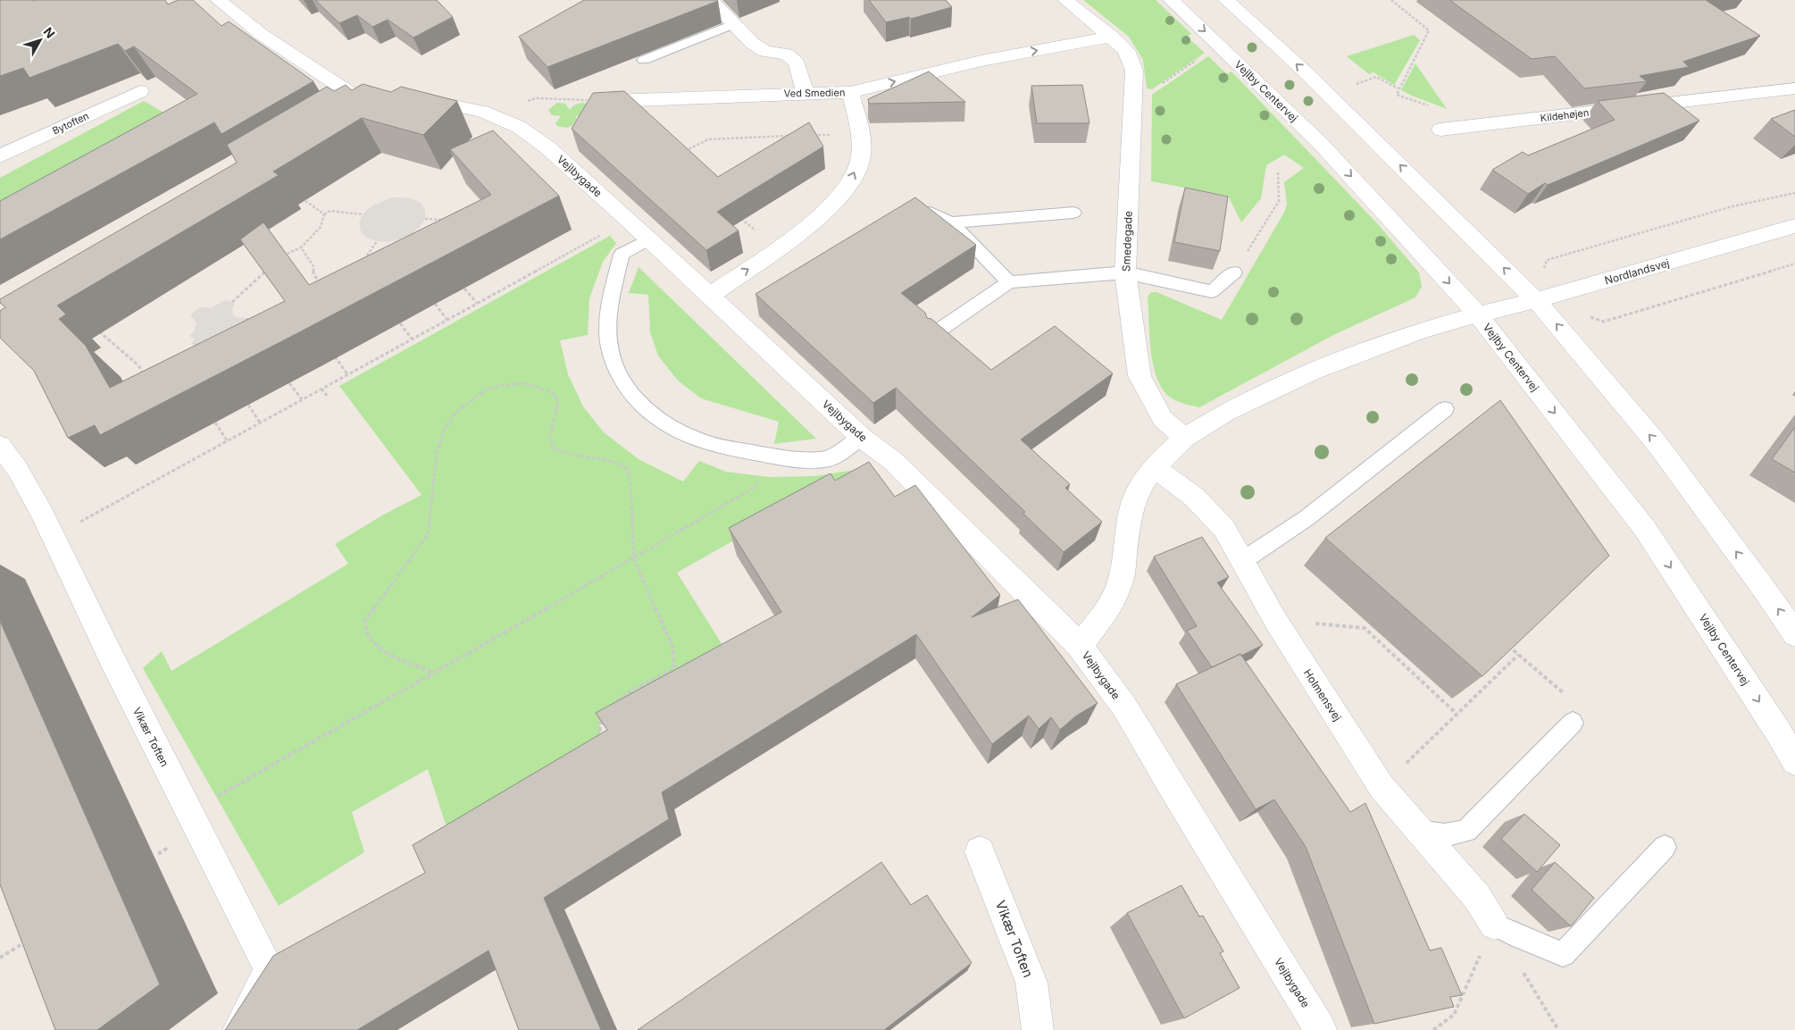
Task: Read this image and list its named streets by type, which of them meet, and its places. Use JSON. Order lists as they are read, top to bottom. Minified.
{"streets":{"street":["Vejlby Centervej","Ved Smedien","Kildehøjen","Bytoften","Vejlbygade","Smedegade","Nordlandsvej","Holmensvej","Vikær Toften"]},"crossings":[["Vejlby Centervej","Nordlandsvej"],["Ved Smedien","Vejlbygade"]],"one_way":["Ved Smedien"],"north":"top right"}
